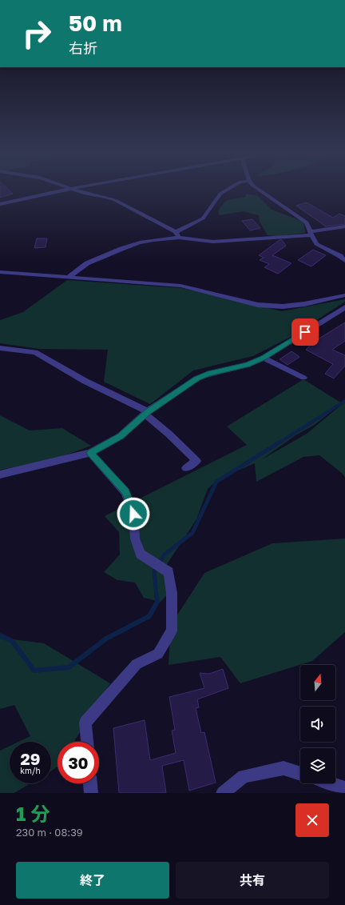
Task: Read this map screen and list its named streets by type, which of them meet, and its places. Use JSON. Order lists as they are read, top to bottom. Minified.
{"north":"top","page":{"turn":["50 m","右折"],"speed":"29 km/h","limit":"30","heading":["1 分","230 m · 08:39"],"buttons":["終了","共有"]}}
